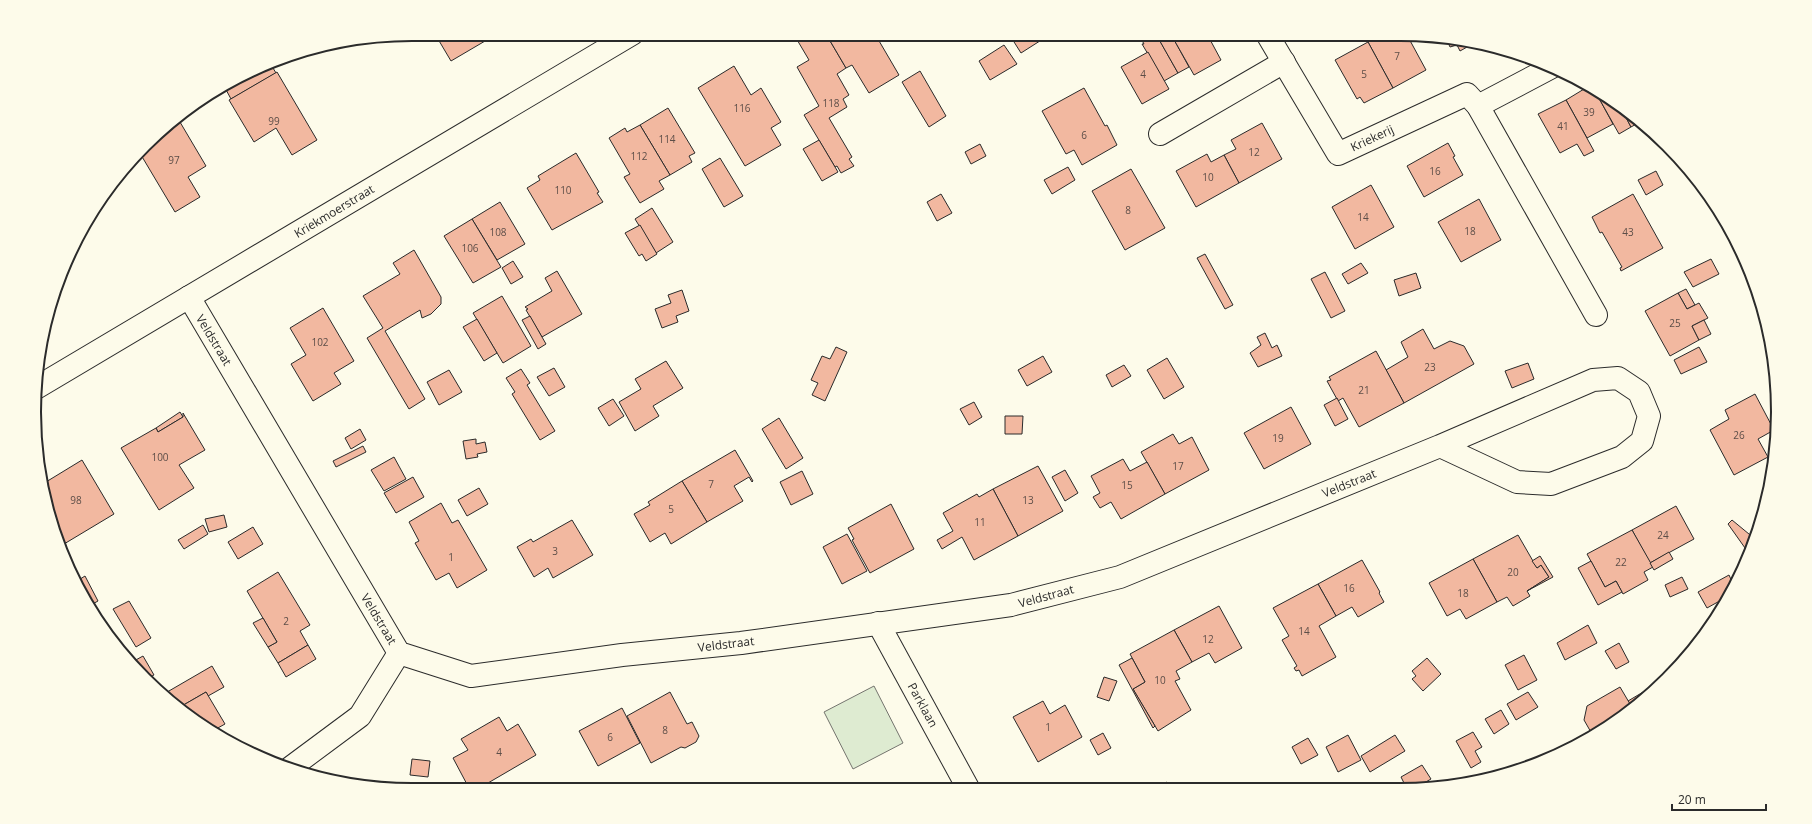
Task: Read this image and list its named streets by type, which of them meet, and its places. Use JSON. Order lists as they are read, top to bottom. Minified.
{"streets":{"street":["Kriekerij","Kriekmoerstraat","Veldstraat","Parklaan"]},"crossings":[["Kriekmoerstraat","Veldstraat"],["Veldstraat","Parklaan"]],"house_numbers":["7","4","5","118","116","39","99","41","6","114","12","112","97","16","10","110","8","14","18","108","43","106","25","102","23","21","26","19","100","17","7","15","98","13","5","11","24","3","1","22","20","16","18","2","14","12","10","1","8","6","4"],"scale_bar":"20 m"}
